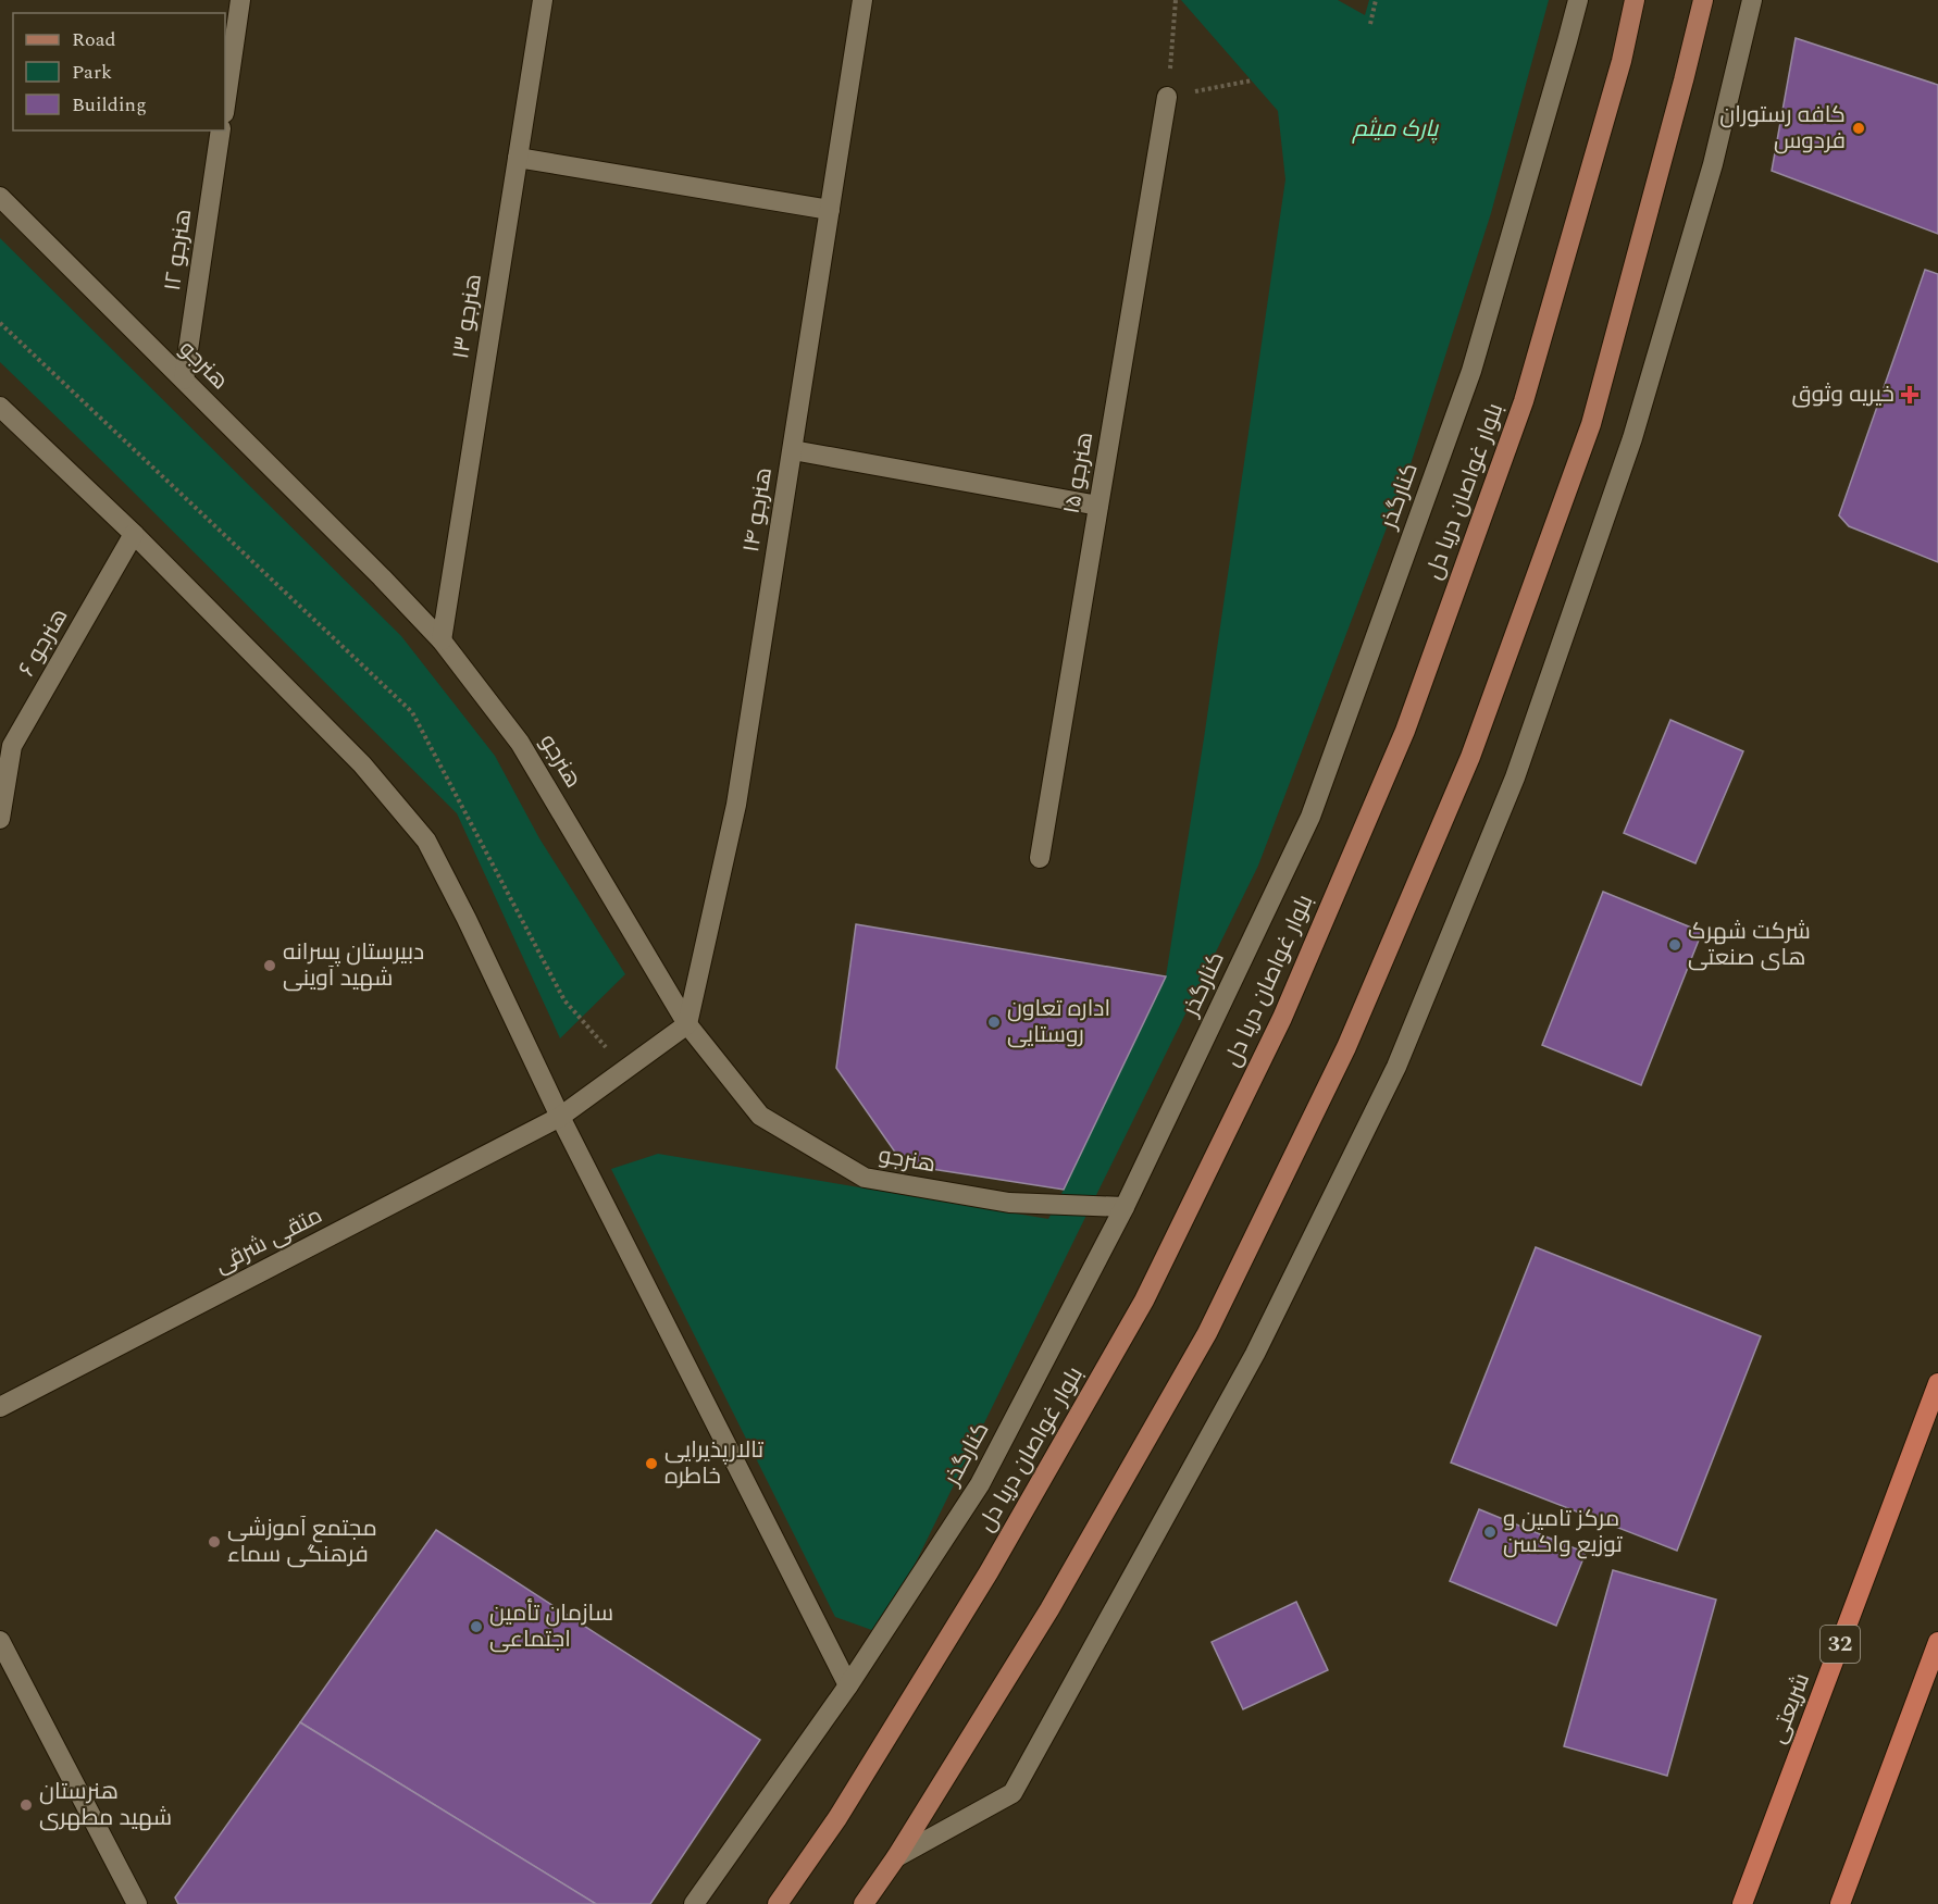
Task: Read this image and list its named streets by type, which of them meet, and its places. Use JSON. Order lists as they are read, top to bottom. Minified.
{"streets":{"highway":["32","شریعتی"],"main road":["بلوار غواصان دریا دل"],"street":["هنرجو ۱۲","هنرجو ۱۳","هنرجو","هنرجو ۱۵","کنارگذر","هنرجو ۱۴","هنرجو ۶","متقی شرقی"]},"crossings":[["هنرجو ۱۲","هنرجو"],["هنرجو ۱۳","هنرجو"],["هنرجو","کنارگذر"],["هنرجو","هنرجو ۱۴"],["هنرجو","متقی شرقی"],["هنرجو ۱۴","متقی شرقی"]],"parks":["پارک میثم"],"places":{"other":["کافه رستوران فردوس","شرکت شهرک های صنعتی","دبیرستان پسرانه شهید آوینی","اداره تعاون روستایی","تالارپذیرایی خاطره","مرکز تامین و توزیع واکسن","مجتمع آموزشی فرهنگی سماء","سازمان تأمین اجتماعی","هنرستان شهید مطهری"],"health":["خیریه وثوق"]},"legend":["Road","Park","Building"]}
